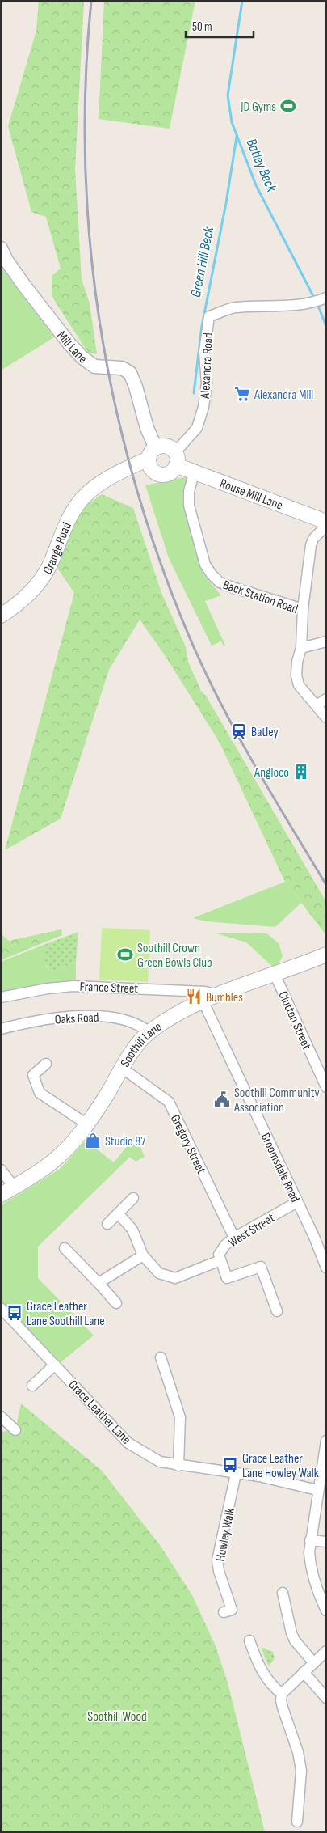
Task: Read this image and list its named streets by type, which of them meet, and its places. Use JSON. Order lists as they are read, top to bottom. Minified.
{"streets":{"main road":["Rouse Mill Lane","Grange Road","Soothill Lane"],"street":["Mill Lane","Alexandra Road","Back Station Road","France Street","Oaks Road","Clutton Street","Gregory Street","Broomsdale Road","West Street","Grace Leather Lane","Howley Walk"]},"crossings":[["Mill Lane","Alexandra Road"],["Mill Lane","Rouse Mill Lane"],["Mill Lane","Grange Road"],["Alexandra Road","Rouse Mill Lane"],["Alexandra Road","Grange Road"],["Rouse Mill Lane","Grange Road"],["Rouse Mill Lane","Back Station Road"],["France Street","Soothill Lane"],["Oaks Road","Soothill Lane"],["Clutton Street","Soothill Lane"],["Soothill Lane","Gregory Street"],["Soothill Lane","Broomsdale Road"],["Gregory Street","West Street"],["Broomsdale Road","West Street"],["Grace Leather Lane","Howley Walk"]],"water":["Batley Beck","Green Hill Beck"],"parks":["Soothill Wood"],"places":{"sports":["JD Gyms","Soothill Crown Green Bowls Club"],"supermarket":["Alexandra Mill"],"station":["Batley"],"building":["Angloco"],"restaurant":["Bumbles"],"public building":["Soothill Community Association"],"shop":["Studio 87"],"bus stop":["Grace Leather Lane Soothill Lane","Grace Leather Lane Howley Walk"]},"scale_bar":"50 m"}
